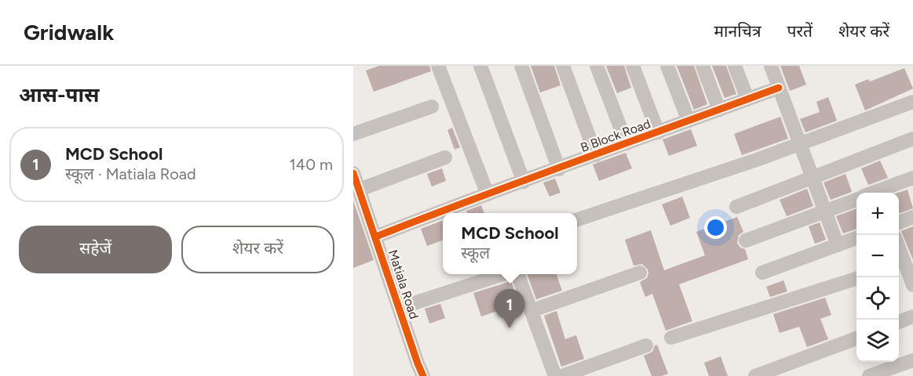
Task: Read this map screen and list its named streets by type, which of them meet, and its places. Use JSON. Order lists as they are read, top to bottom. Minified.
{"streets":{"street":["B Block Road","Matiala Road"]},"crossings":[["B Block Road","Matiala Road"]],"page":{"header":"Gridwalk","nav":["मानचित्र","परतें","शेयर करें"],"heading":"आस-पास","list":[{"mark":"1","name":"MCD School","note":"स्कूल · Matiala Road","value":"140 m"}],"map_buttons":["+","−"],"buttons":["सहेजें","शेयर करें"],"popup":["MCD School","स्कूल"],"pins":"1"}}
